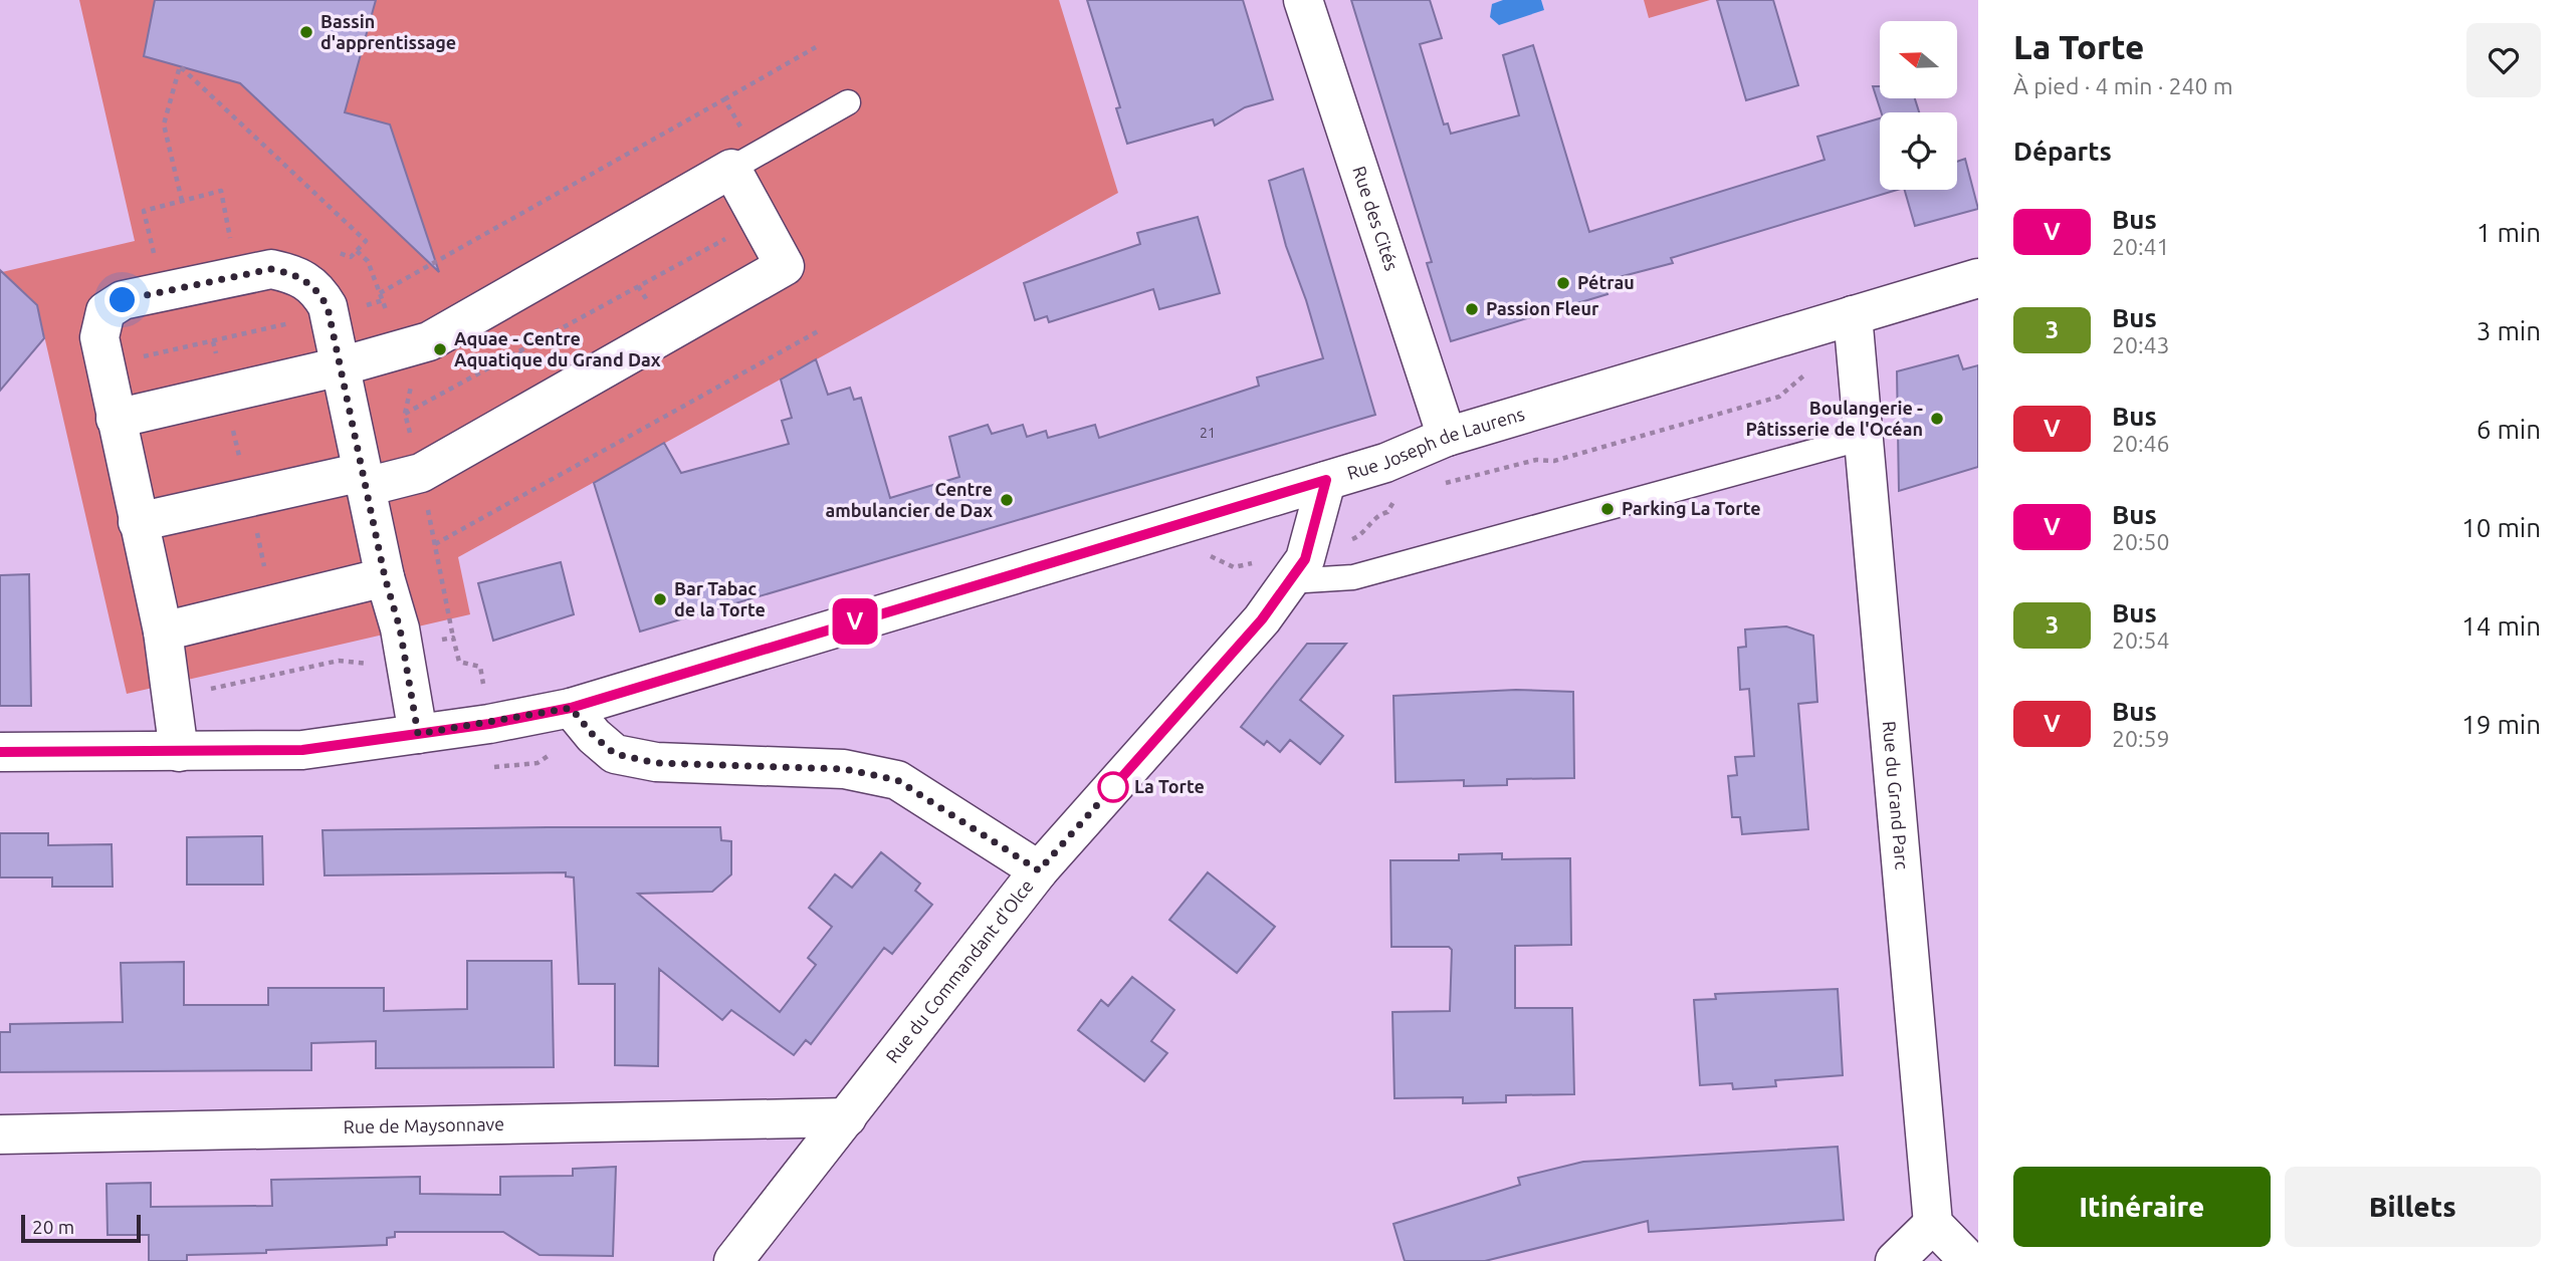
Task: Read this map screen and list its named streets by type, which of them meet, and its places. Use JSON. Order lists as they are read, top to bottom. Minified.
{"streets":{"street":["Rue des Cités","Rue Joseph de Laurens","Rue du Grand Parc","Rue du Commandant d'Olce","Rue de Maysonnave"]},"crossings":[["Rue des Cités","Rue Joseph de Laurens"],["Rue Joseph de Laurens","Rue du Grand Parc"],["Rue Joseph de Laurens","Rue du Commandant d'Olce"],["Rue du Commandant d'Olce","Rue de Maysonnave"]],"places":["Bassin d'apprentissage","Pétrau","Passion Fleur","Aquae - Centre Aquatique du Grand Dax","Boulangerie - Pâtisserie de l'Océan","Centre ambulancier de Dax","Parking La Torte","Bar Tabac de la Torte","La Torte"],"lines":["bus line V"],"house_numbers":["21"],"scale_bar":"20 m","north":"left","page":{"on_map":"V","heading":[["La Torte","À pied · 4 min · 240 m"],"Départs"],"list":[{"mark":"V","name":"Bus","note":"20:41","value":"1 min"},{"mark":"3","name":"Bus","note":"20:43","value":"3 min"},{"mark":"V","name":"Bus","note":"20:46","value":"6 min"},{"mark":"V","name":"Bus","note":"20:50","value":"10 min"},{"mark":"3","name":"Bus","note":"20:54","value":"14 min"},{"mark":"V","name":"Bus","note":"20:59","value":"19 min"}],"buttons":["Itinéraire","Billets"],"scale":"20 m"}}
